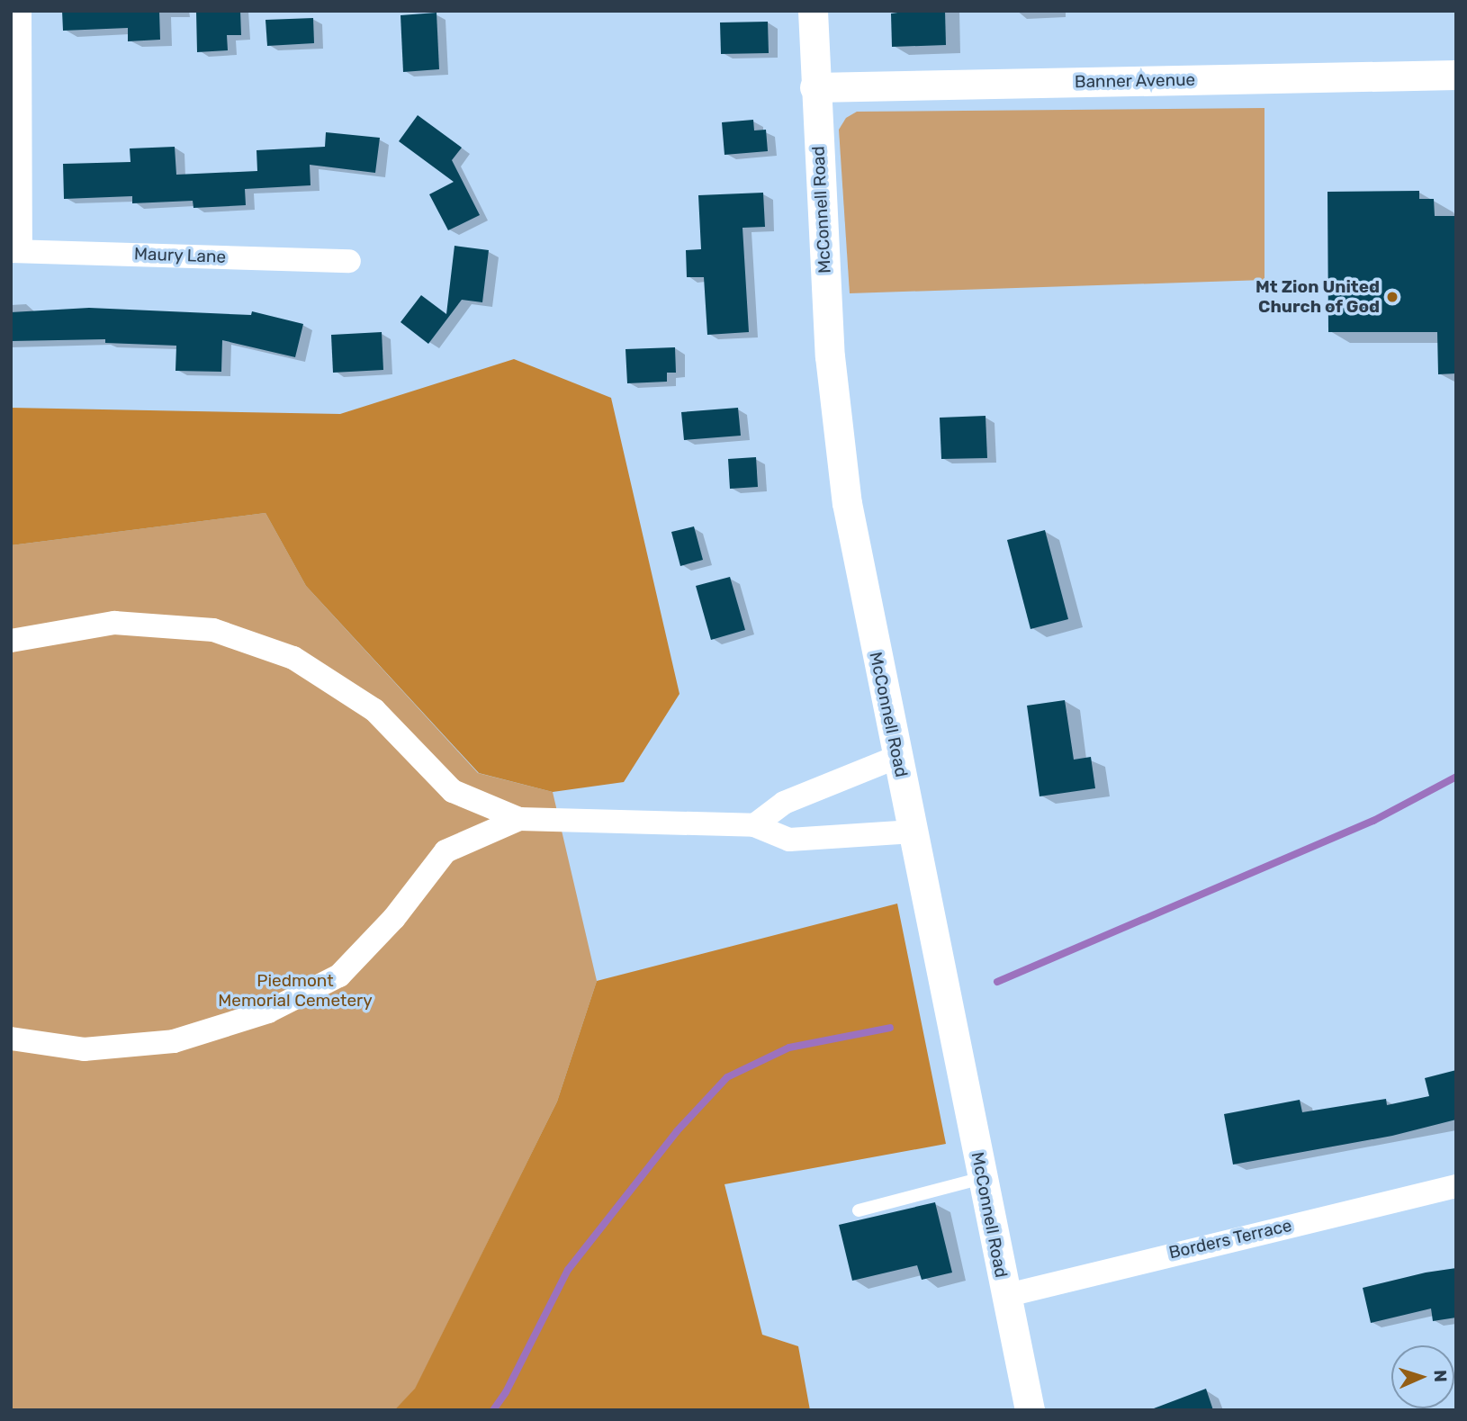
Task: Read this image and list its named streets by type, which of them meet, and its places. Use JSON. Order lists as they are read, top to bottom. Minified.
{"streets":{"street":["Banner Avenue","McConnell Road","Maury Lane","Borders Terrace"]},"crossings":[["Banner Avenue","McConnell Road"],["McConnell Road","Borders Terrace"]],"parks":["Piedmont Memorial Cemetery"],"places":["Mt Zion United Church of God"],"north":"right"}
